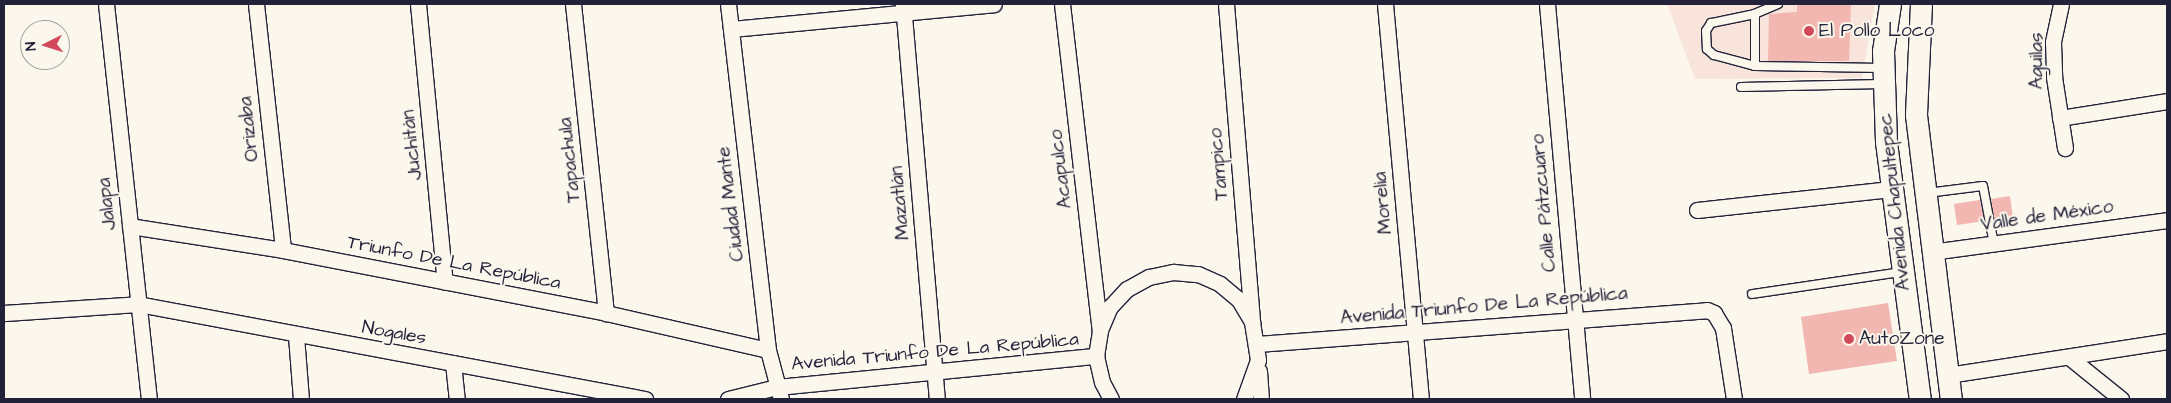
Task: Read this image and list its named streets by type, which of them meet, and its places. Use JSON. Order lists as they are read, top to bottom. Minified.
{"streets":{"main road":["Avenida Chapultepec"],"street":["Aguilas","Orizaba","Juchitán","Tapachula","Tampico","Acapulco","Mazatlán","Morelia","Calle Pátzcuaro","Jalapa","Ciudad Mante","Valle de México","Triunfo De La República","Avenida Triunfo De La República","Nogales"]},"crossings":[["Orizaba","Triunfo De La República"],["Juchitán","Triunfo De La República"],["Tapachula","Triunfo De La República"],["Avenida Chapultepec","Valle de México"],["Mazatlán","Avenida Triunfo De La República"],["Morelia","Avenida Triunfo De La República"],["Calle Pátzcuaro","Avenida Triunfo De La República"],["Jalapa","Triunfo De La República"],["Jalapa","Nogales"],["Ciudad Mante","Triunfo De La República"],["Ciudad Mante","Avenida Triunfo De La República"]],"places":["El Pollo Loco","AutoZone"],"north":"left"}
